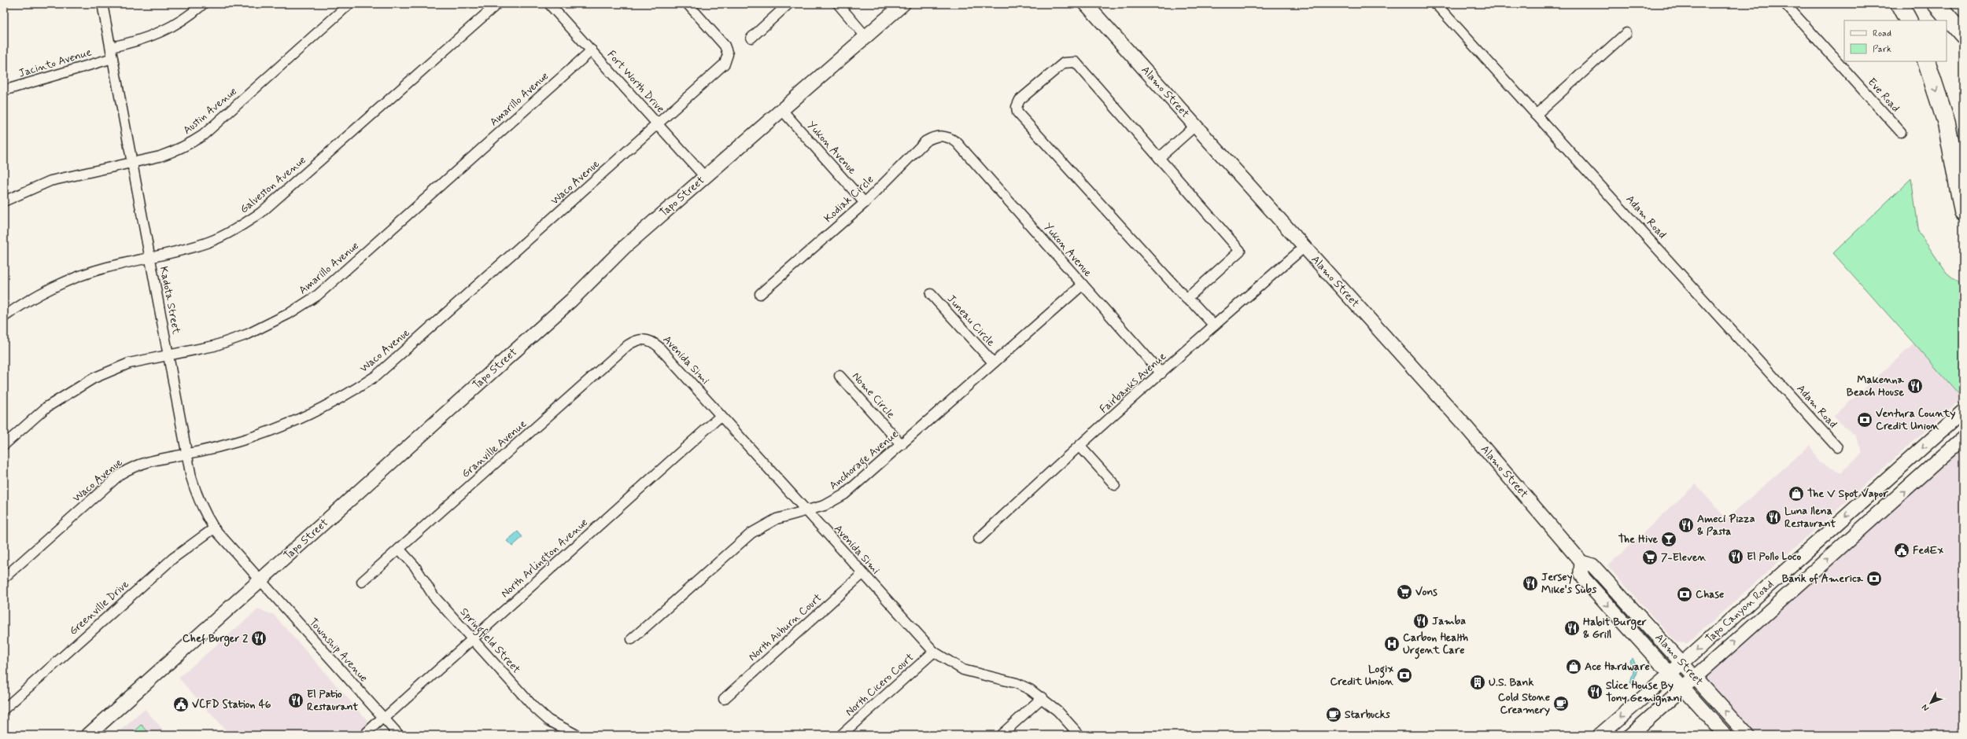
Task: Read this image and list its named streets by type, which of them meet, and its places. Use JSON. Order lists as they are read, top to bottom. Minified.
{"streets":{"main road":["Alamo Street","Tapo Street","Tapo Canyon Road"],"street":["Jacinto Avenue","Fort Worth Drive","Eve Road","Amarillo Avenue","Austin Avenue","Yukon Avenue","Waco Avenue","Galveston Avenue","Kodiak Circle","Adam Road","Kadota Street","Juneau Circle","Avenida Simi","Fairbanks Avenue","Nome Circle","Granville Avenue","Anchorage Avenue","North Arlington Avenue","Greenville Drive","North Auburn Court","Springfield Street","Township Avenue","North Cicero Court"]},"crossings":[["Jacinto Avenue","Kadota Street"],["Fort Worth Drive","Amarillo Avenue"],["Fort Worth Drive","Waco Avenue"],["Fort Worth Drive","Tapo Street"],["Alamo Street","Fairbanks Avenue"],["Alamo Street","Tapo Canyon Road"],["Amarillo Avenue","Kadota Street"],["Austin Avenue","Kadota Street"],["Yukon Avenue","Tapo Street"],["Yukon Avenue","Kodiak Circle"],["Yukon Avenue","Fairbanks Avenue"],["Yukon Avenue","Anchorage Avenue"],["Waco Avenue","Kadota Street"],["Galveston Avenue","Kadota Street"],["Tapo Street","Kadota Street"],["Tapo Street","Township Avenue"],["Kadota Street","Greenville Drive"],["Kadota Street","Township Avenue"],["Juneau Circle","Anchorage Avenue"],["Avenida Simi","Granville Avenue"],["Avenida Simi","Anchorage Avenue"],["Avenida Simi","North Arlington Avenue"],["Avenida Simi","North Auburn Court"],["Avenida Simi","North Cicero Court"],["Nome Circle","Anchorage Avenue"],["Granville Avenue","Springfield Street"],["North Arlington Avenue","Springfield Street"],["North Arlington Avenue","Township Avenue"]],"places":{"restaurant":["Makenna Beach House","Luna llena Restaurant","Ameci Pizza & Pasta","El Pollo Loco","Jersey Mike's Subs","Jamba","Habit Burger & Grill","Chef Burger 2","Slice House By Tony Gemignani","El Patio Restaurant"],"bank":["Ventura County Credit Union","Bank of America","Chase","Logix Credit Union"],"shop":["The V Spot Vapor","Ace Hardware"],"bar":["The Hive"],"public building":["FedEx","VCFD Station 46"],"supermarket":["7-Eleven","Vons"],"hospital":["Carbon Health Urgent Care"],"building":["U.S. Bank"],"cafe":["Cold Stone Creamery","Starbucks"]},"legend":["Road","Park"],"north":"bottom left"}
